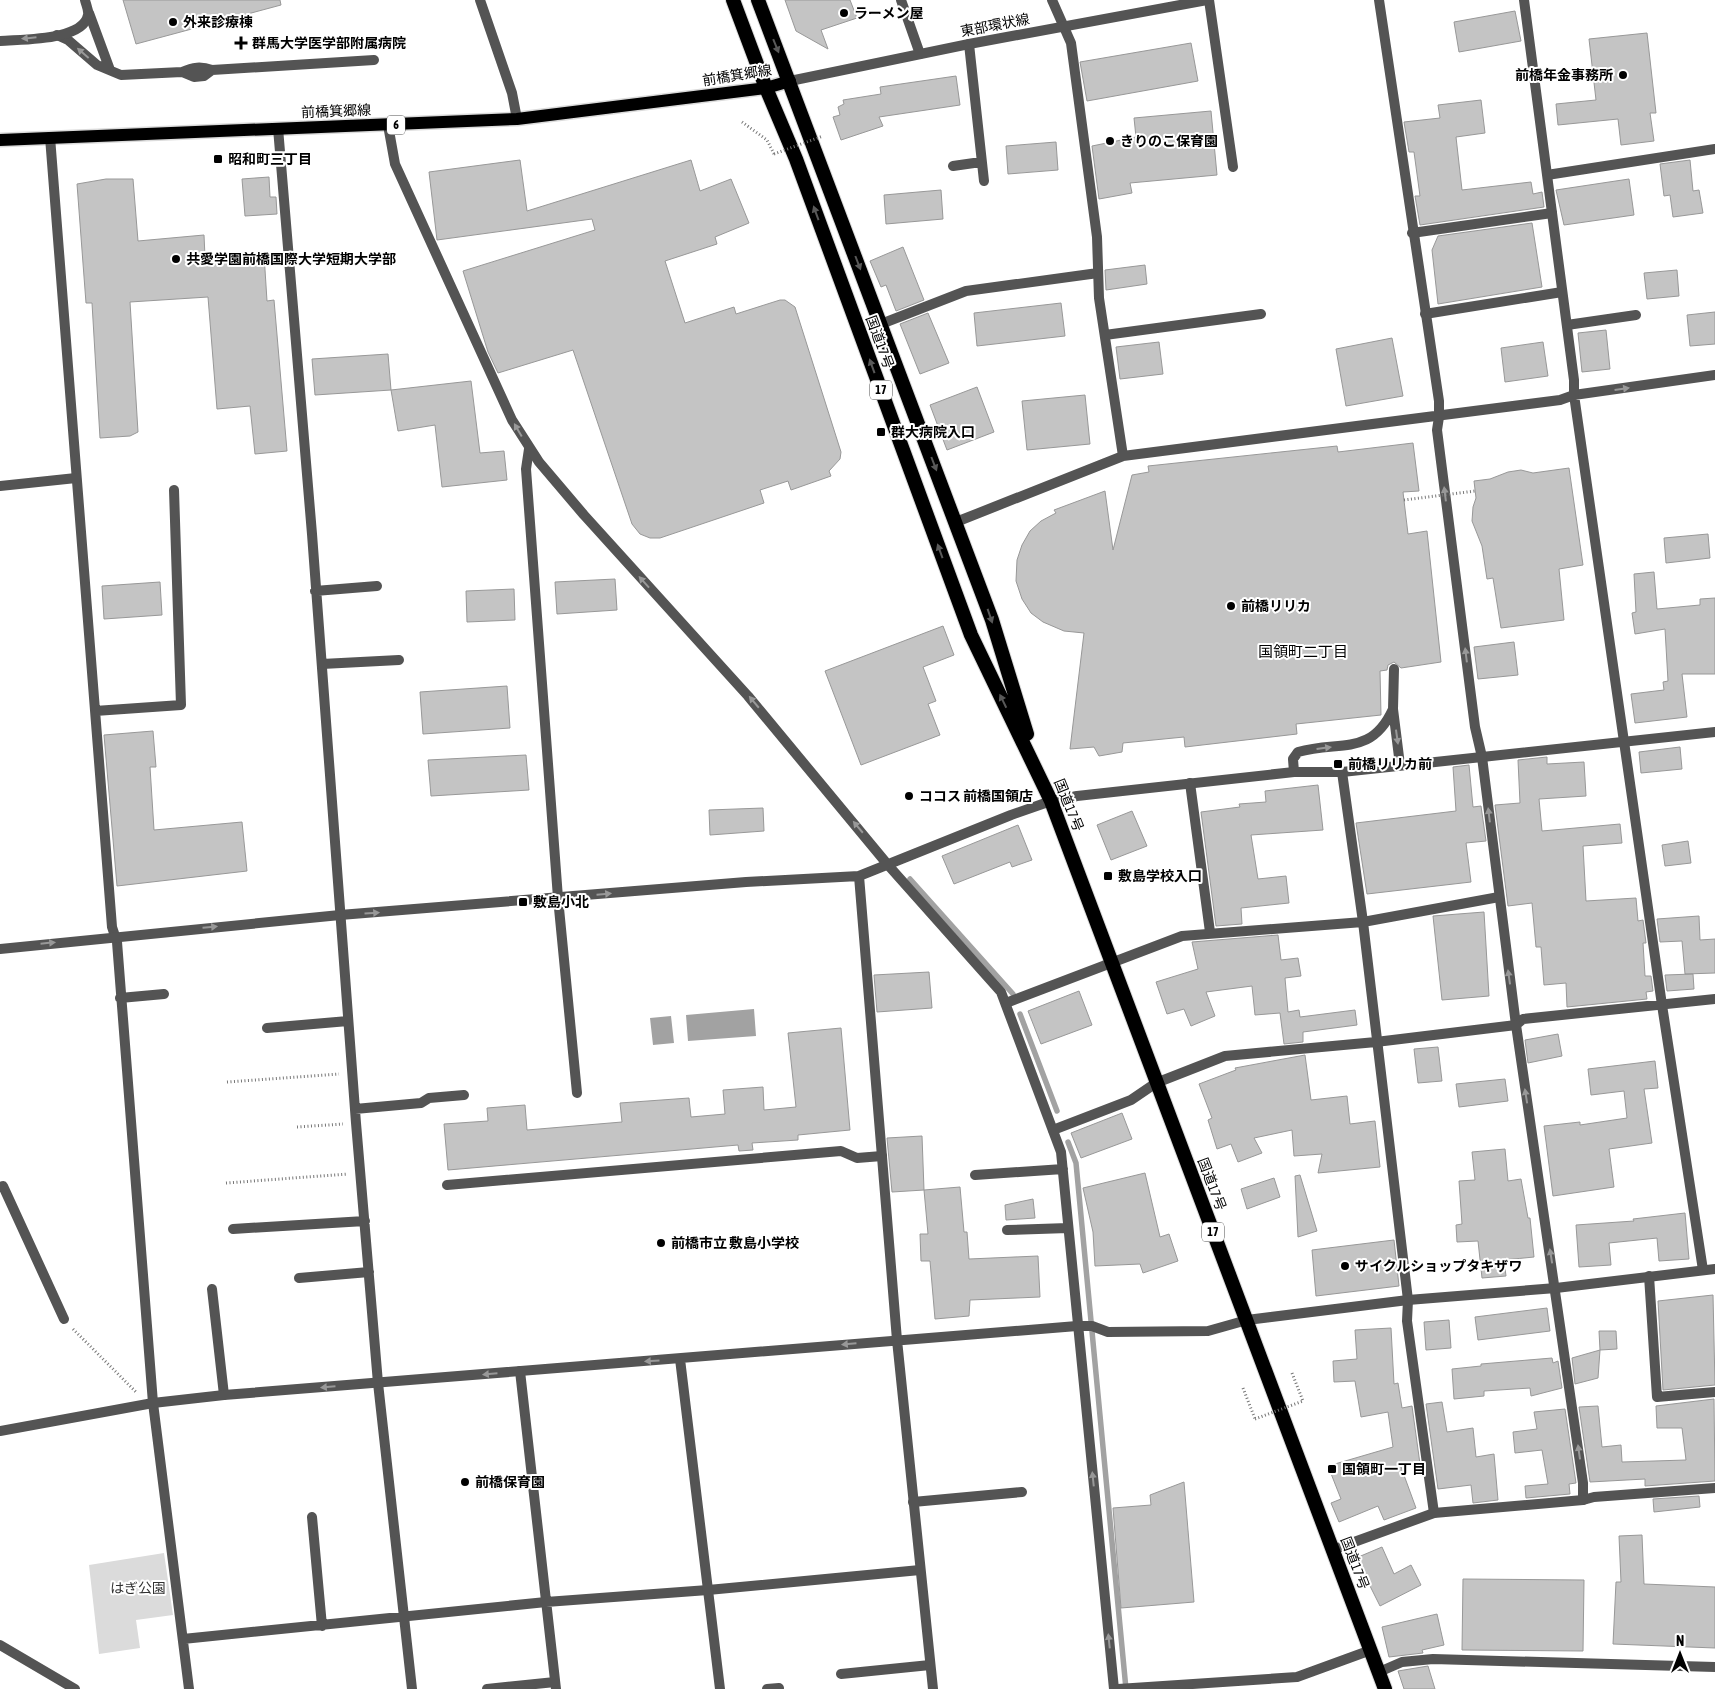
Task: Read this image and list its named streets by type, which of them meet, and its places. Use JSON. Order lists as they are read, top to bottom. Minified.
{"streets":{"highway":["国道17号","17"],"main road":["前橋箕郷線","6"],"street":["東部環状線"]},"crossings":[["東部環状線","前橋箕郷線"],["東部環状線","国道17号"],["前橋箕郷線","国道17号"]],"districts":["国領町二丁目"],"parks":["はぎ公園"],"places":{"other":["ラーメン屋","外来診療棟","前橋年金事務所","きりのこ保育園","共愛学園前橋国際大学短期大学部","前橋リリカ","ココス 前橋国領店","前橋市立 敷島小学校","サイクルショップタキザワ","前橋保育園"],"health":["群馬大学医学部附属病院"],"transit":["昭和町三丁目","群大病院入口","前橋リリカ前","敷島学校入口","敷島小北","国領町一丁目"]},"north":"top"}
